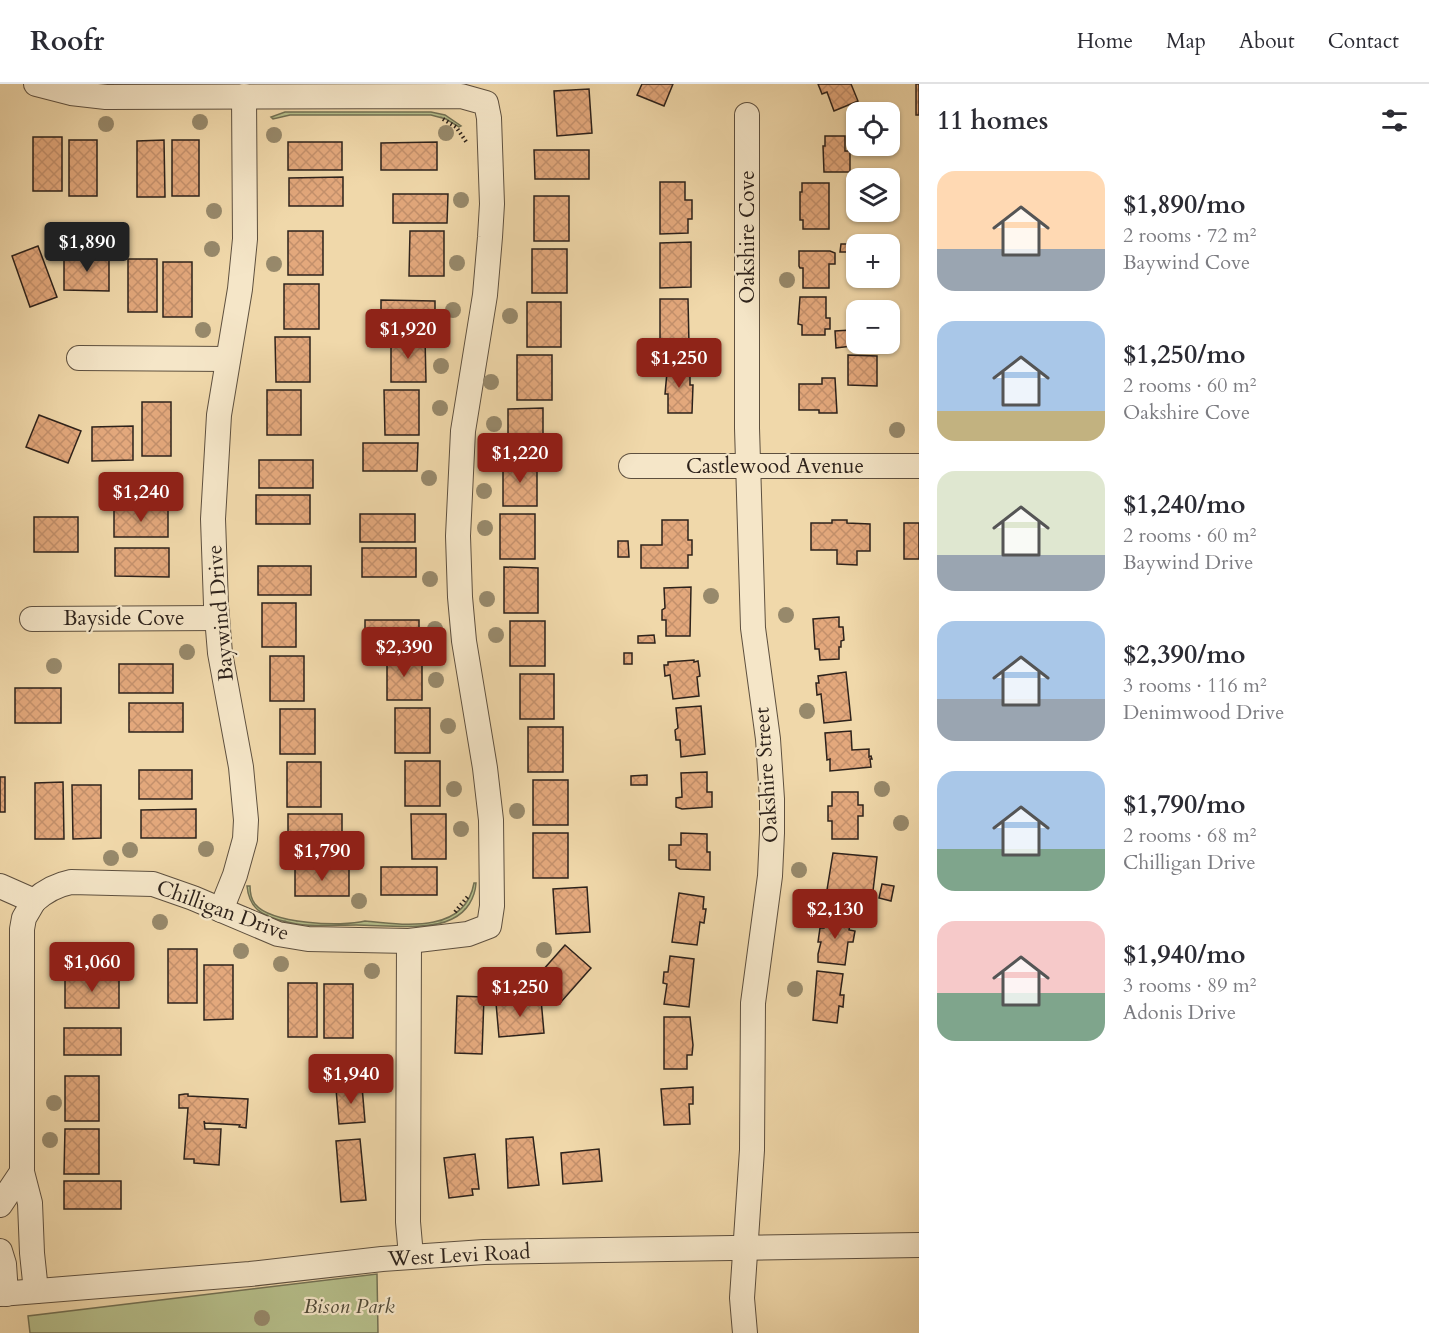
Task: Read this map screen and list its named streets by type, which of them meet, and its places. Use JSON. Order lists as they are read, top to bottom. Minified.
{"streets":{"street":["Oakshire Cove","Castlewood Avenue","Baywind Drive","Bayside Cove","Oakshire Street","Chilligan Drive","West Levi Road"]},"crossings":[["Oakshire Cove","Castlewood Avenue"],["Oakshire Cove","Oakshire Street"],["Castlewood Avenue","Oakshire Street"],["Baywind Drive","Bayside Cove"],["Baywind Drive","Chilligan Drive"],["Oakshire Street","West Levi Road"]],"parks":["Bison Park"],"page":{"header":"Roofr","nav":["Home","Map","About","Contact"],"heading":"11 homes","map_buttons":["+","−"],"list":[{"name":"$1,890/mo","note":"2 rooms · 72 m² · Baywind Cove"},{"name":"$1,250/mo","note":"2 rooms · 60 m² · Oakshire Cove"},{"name":"$1,240/mo","note":"2 rooms · 60 m² · Baywind Drive"},{"name":"$2,390/mo","note":"3 rooms · 116 m² · Denimwood Drive"},{"name":"$1,790/mo","note":"2 rooms · 68 m² · Chilligan Drive"},{"name":"$1,940/mo","note":"3 rooms · 89 m² · Adonis Drive"}],"price":["$1,890","$1,920","$1,250","$1,220","$1,240","$2,390","$1,790","$2,130","$1,060","$1,250","$1,940"]}}
